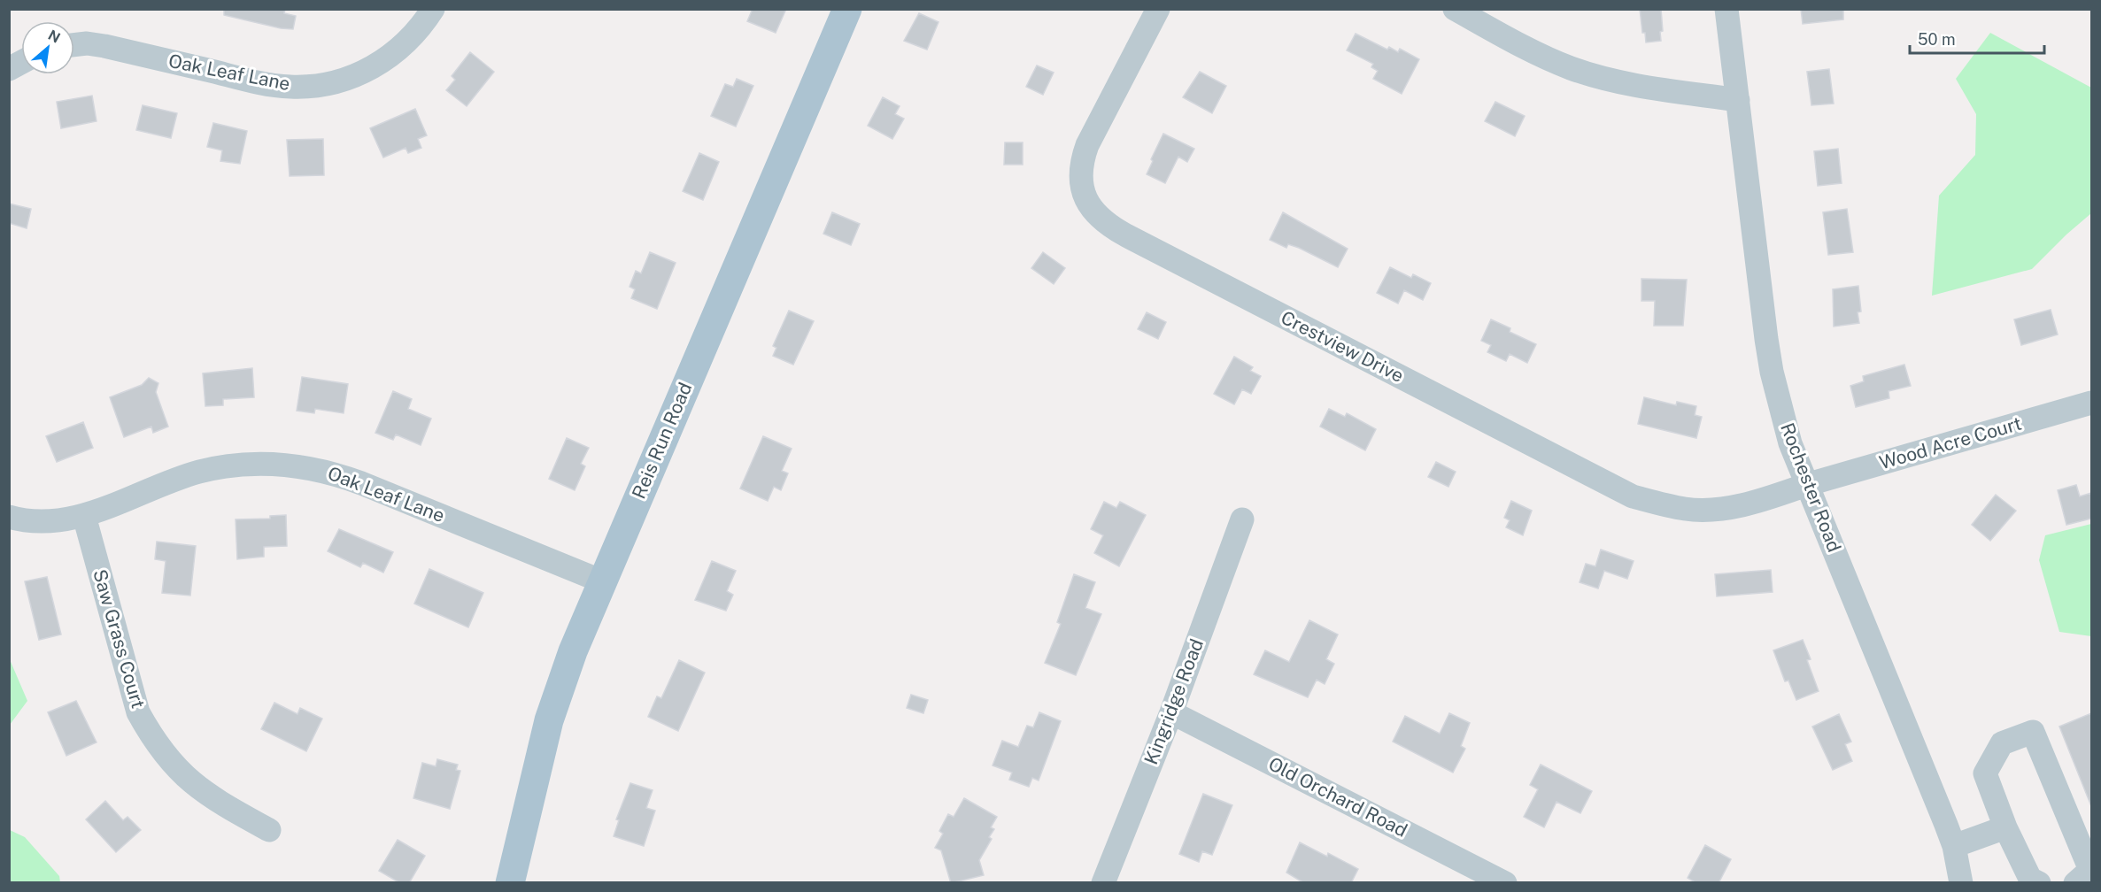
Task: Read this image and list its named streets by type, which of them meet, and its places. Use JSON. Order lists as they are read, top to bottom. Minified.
{"streets":{"main road":["Reis Run Road"],"street":["Oak Leaf Lane","Crestview Drive","Wood Acre Court","Rochester Road","Saw Grass Court","Kingridge Road","Old Orchard Road"]},"crossings":[["Oak Leaf Lane","Reis Run Road"],["Oak Leaf Lane","Saw Grass Court"],["Crestview Drive","Wood Acre Court"],["Crestview Drive","Rochester Road"],["Wood Acre Court","Rochester Road"],["Kingridge Road","Old Orchard Road"]],"scale_bar":"50 m","north":"top right"}
